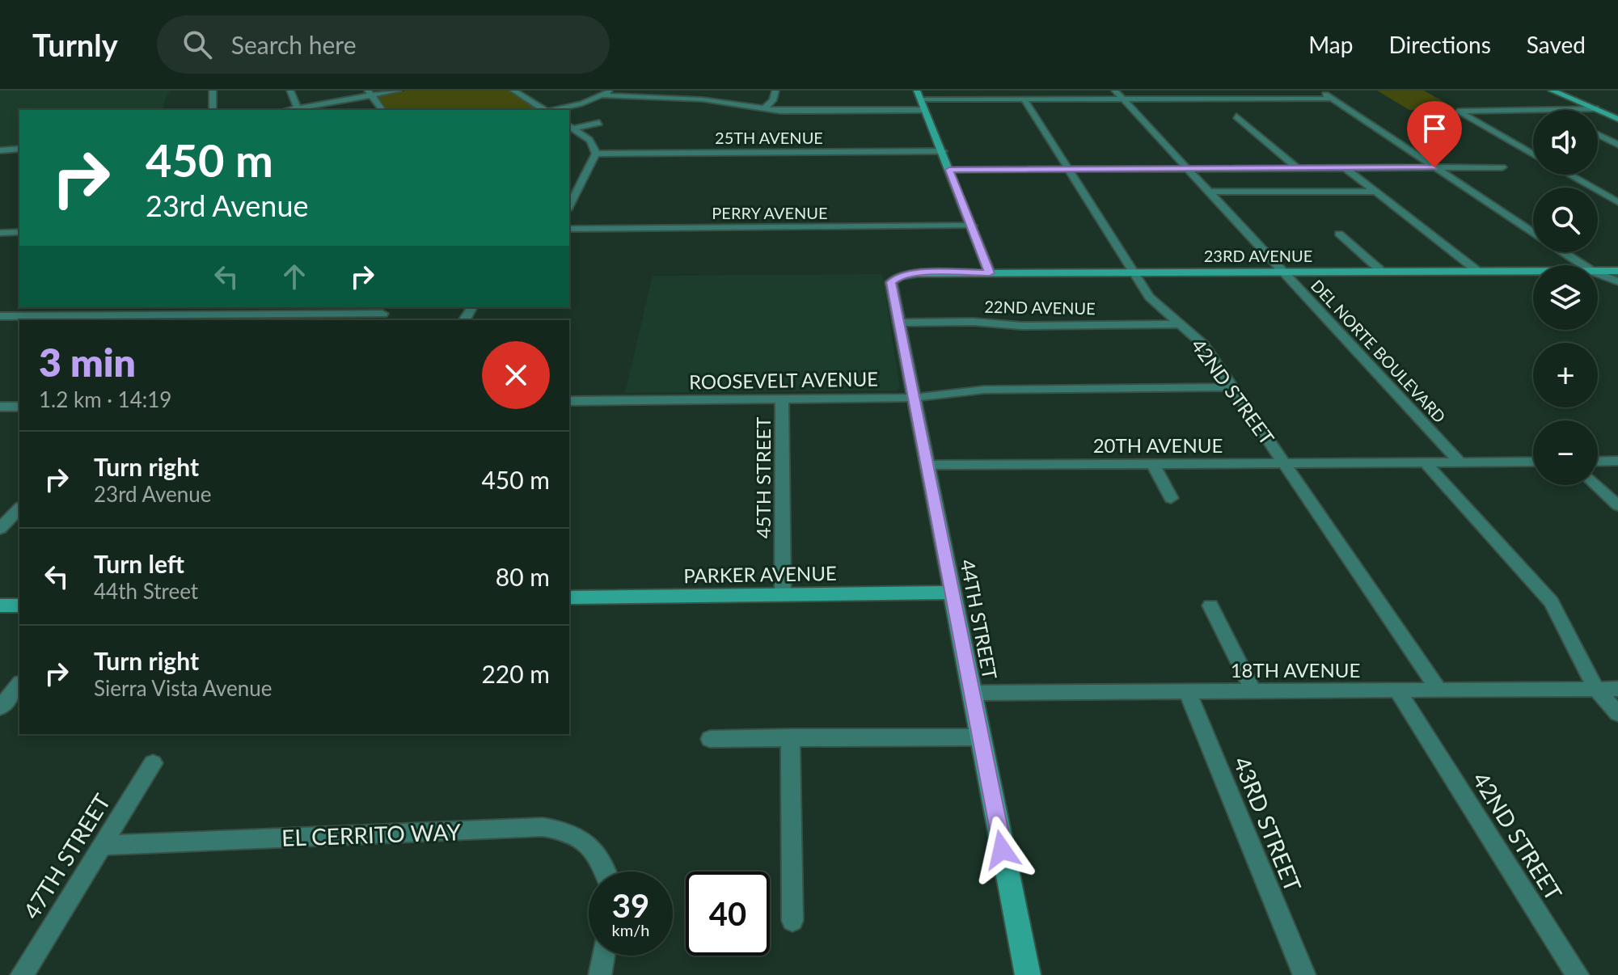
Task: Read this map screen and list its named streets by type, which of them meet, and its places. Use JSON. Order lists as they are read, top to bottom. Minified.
{"streets":{"street":["25TH AVENUE","PERRY AVENUE","23RD AVENUE","22ND AVENUE","DEL NORTE BOULEVARD","ROOSEVELT AVENUE","42ND STREET","20TH AVENUE","45TH STREET","PARKER AVENUE","44TH STREET","18TH AVENUE","43RD STREET","EL CERRITO WAY","47TH STREET"]},"crossings":[["23RD AVENUE","DEL NORTE BOULEVARD"],["23RD AVENUE","42ND STREET"],["23RD AVENUE","44TH STREET"],["22ND AVENUE","42ND STREET"],["22ND AVENUE","44TH STREET"],["DEL NORTE BOULEVARD","20TH AVENUE"],["ROOSEVELT AVENUE","42ND STREET"],["ROOSEVELT AVENUE","45TH STREET"],["ROOSEVELT AVENUE","44TH STREET"],["42ND STREET","20TH AVENUE"],["42ND STREET","18TH AVENUE"],["20TH AVENUE","44TH STREET"],["45TH STREET","PARKER AVENUE"],["PARKER AVENUE","44TH STREET"],["44TH STREET","18TH AVENUE"],["18TH AVENUE","43RD STREET"],["EL CERRITO WAY","47TH STREET"]],"page":{"header":"Turnly","search":"Search here","nav":["Map","Directions","Saved"],"map_buttons":["+","−"],"turn":["450 m","23rd Avenue"],"heading":["3 min","1.2 km · 14:19"],"list":[{"name":"Turn right","note":"23rd Avenue","value":"450 m"},{"name":"Turn left","note":"44th Street","value":"80 m"},{"name":"Turn right","note":"Sierra Vista Avenue","value":"220 m"}],"speed":"39 km/h","limit":"40"}}
